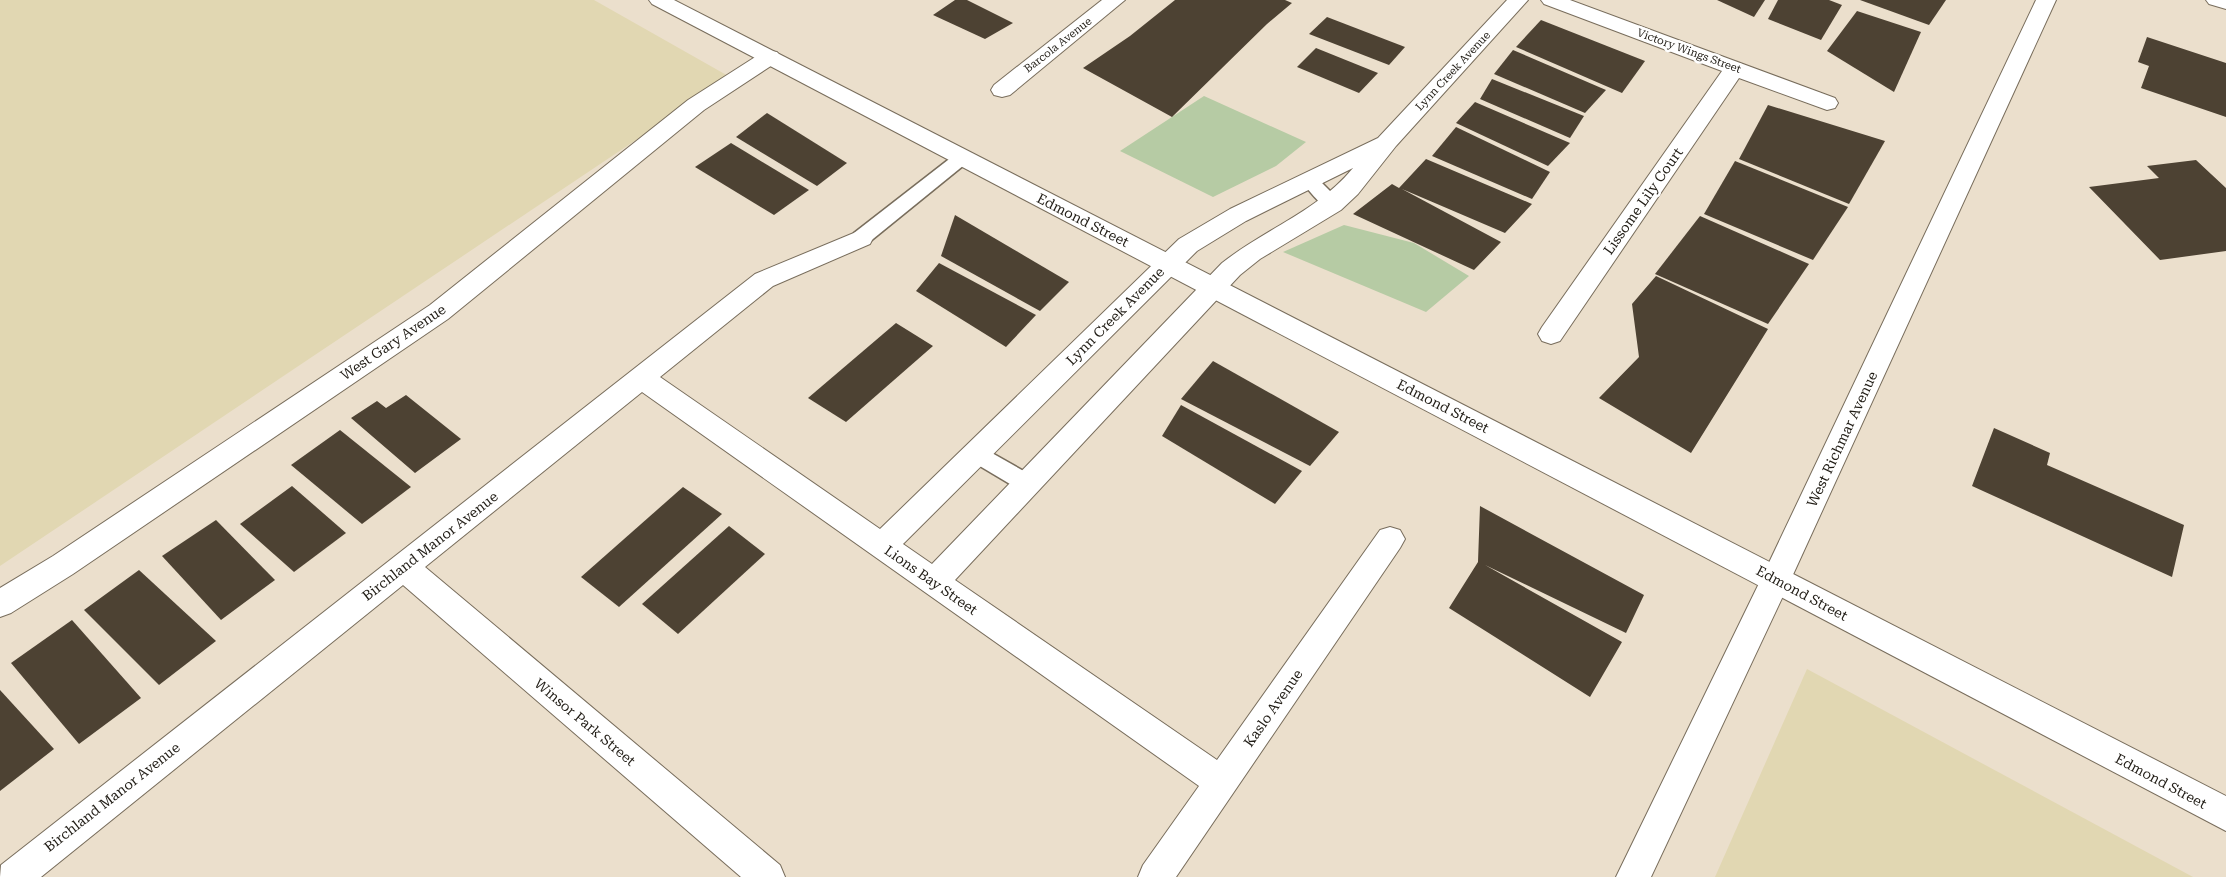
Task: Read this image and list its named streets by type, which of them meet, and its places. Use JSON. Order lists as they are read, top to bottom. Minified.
{"streets":{"street":["Barcola Avenue","Victory Wings Street","Lynn Creek Avenue","Lissome Lily Court","Edmond Street","West Gary Avenue","West Richmar Avenue","Birchland Manor Avenue","Lions Bay Street","Kaslo Avenue","Winsor Park Street"]},"crossings":[["Victory Wings Street","Lissome Lily Court"],["Lynn Creek Avenue","Edmond Street"],["Lynn Creek Avenue","Lions Bay Street"],["Edmond Street","West Gary Avenue"],["Edmond Street","West Richmar Avenue"],["Birchland Manor Avenue","Lions Bay Street"],["Birchland Manor Avenue","Winsor Park Street"],["Lions Bay Street","Kaslo Avenue"]]}
